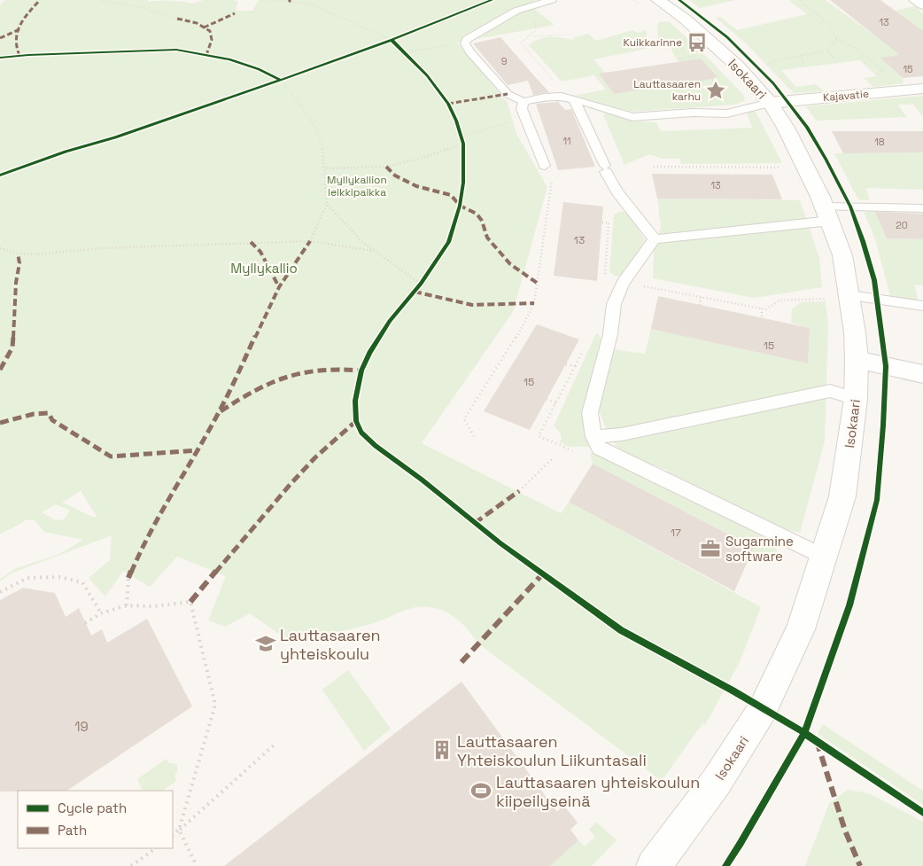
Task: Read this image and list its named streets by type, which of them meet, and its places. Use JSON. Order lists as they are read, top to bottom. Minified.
{"streets":{"street":["Isokaari","Kajavatie"]},"crossings":[["Isokaari","Kajavatie"]],"parks":["Myllykallion leikkipaikka","Myllykallio"],"places":{"bus stop":["Kuikkarinne"],"place":["Lauttasaaren karhu"],"office":["Sugarmine software"],"school or university":["Lauttasaaren yhteiskoulu"],"building":["Lauttasaaren Yhteiskoulun Liikuntasali"],"sports":["Lauttasaaren yhteiskoulun kiipeilyseinä"]},"house_numbers":["13","9","15","11","18","13","20","13","15","15","17","19"],"legend":["Cycle path","Path"]}
